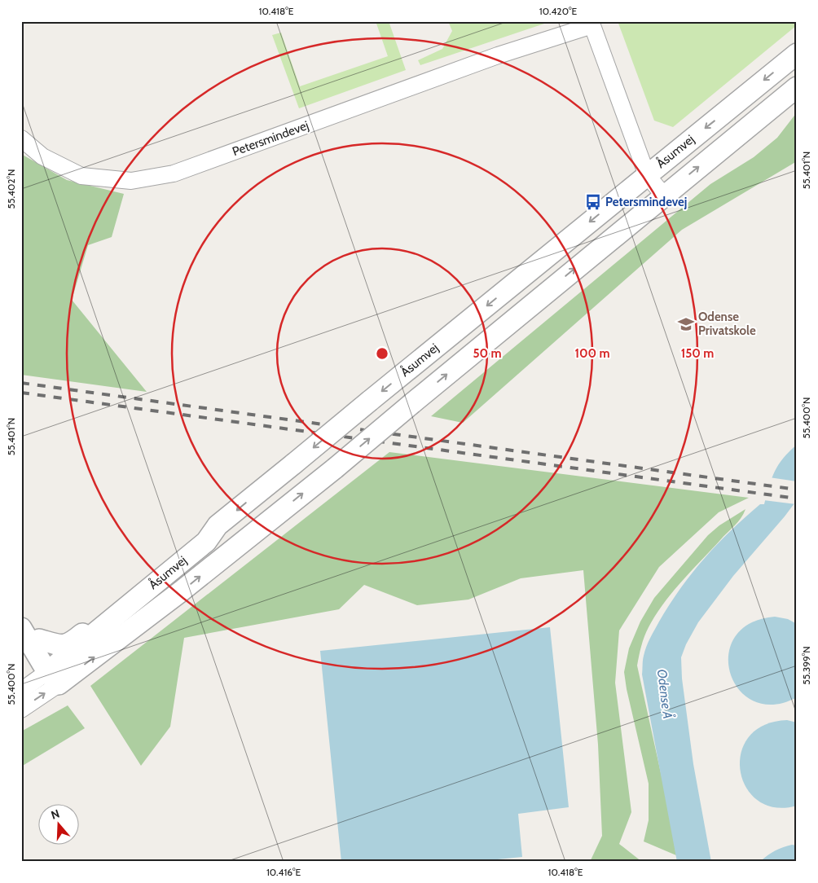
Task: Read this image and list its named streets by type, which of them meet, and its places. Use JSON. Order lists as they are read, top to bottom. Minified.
{"streets":{"street":["Petersmindevej","Åsumvej"]},"crossings":[["Petersmindevej","Åsumvej"]],"water":["Odense Å"],"places":{"bus stop":["Petersmindevej"],"school or university":["Odense Privatskole"]},"north":"top","coordinates":["10.418°E","10.420°E","55.401°N","55.402°N","55.400°N","55.399°N","10.416°E"],"rings":["50 m","100 m","150 m"]}
